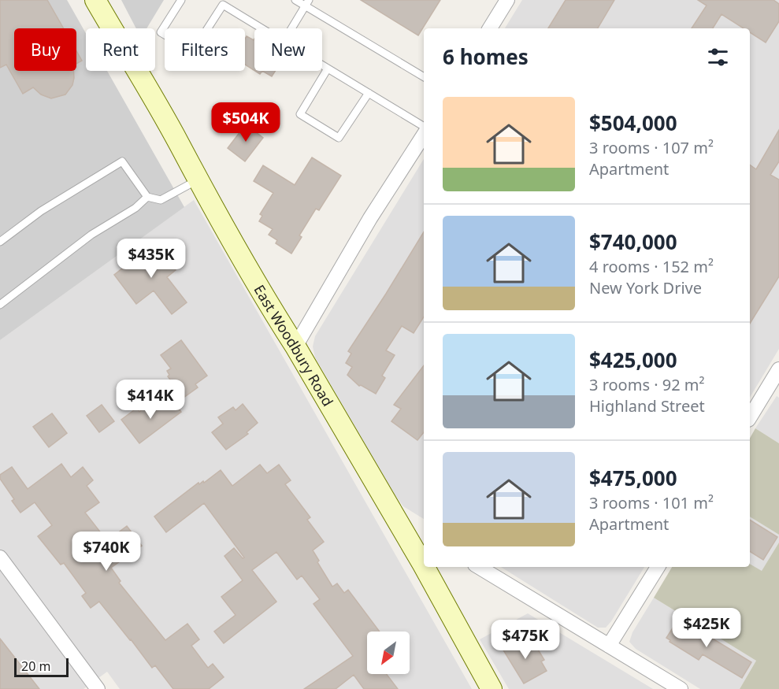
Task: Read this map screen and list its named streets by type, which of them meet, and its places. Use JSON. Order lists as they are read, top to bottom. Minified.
{"streets":{"main road":["East Woodbury Road"]},"scale_bar":"20 m","north":"bottom left","page":{"chip":["Buy","Rent","Filters","New"],"heading":"6 homes","list":[{"name":"$504,000","note":"3 rooms · 107 m² · Apartment"},{"name":"$740,000","note":"4 rooms · 152 m² · New York Drive"},{"name":"$425,000","note":"3 rooms · 92 m² · Highland Street"},{"name":"$475,000","note":"3 rooms · 101 m² · Apartment"}],"price":["$504K","$435K","$414K","$740K","$425K","$475K"],"scale":"20 m"}}
